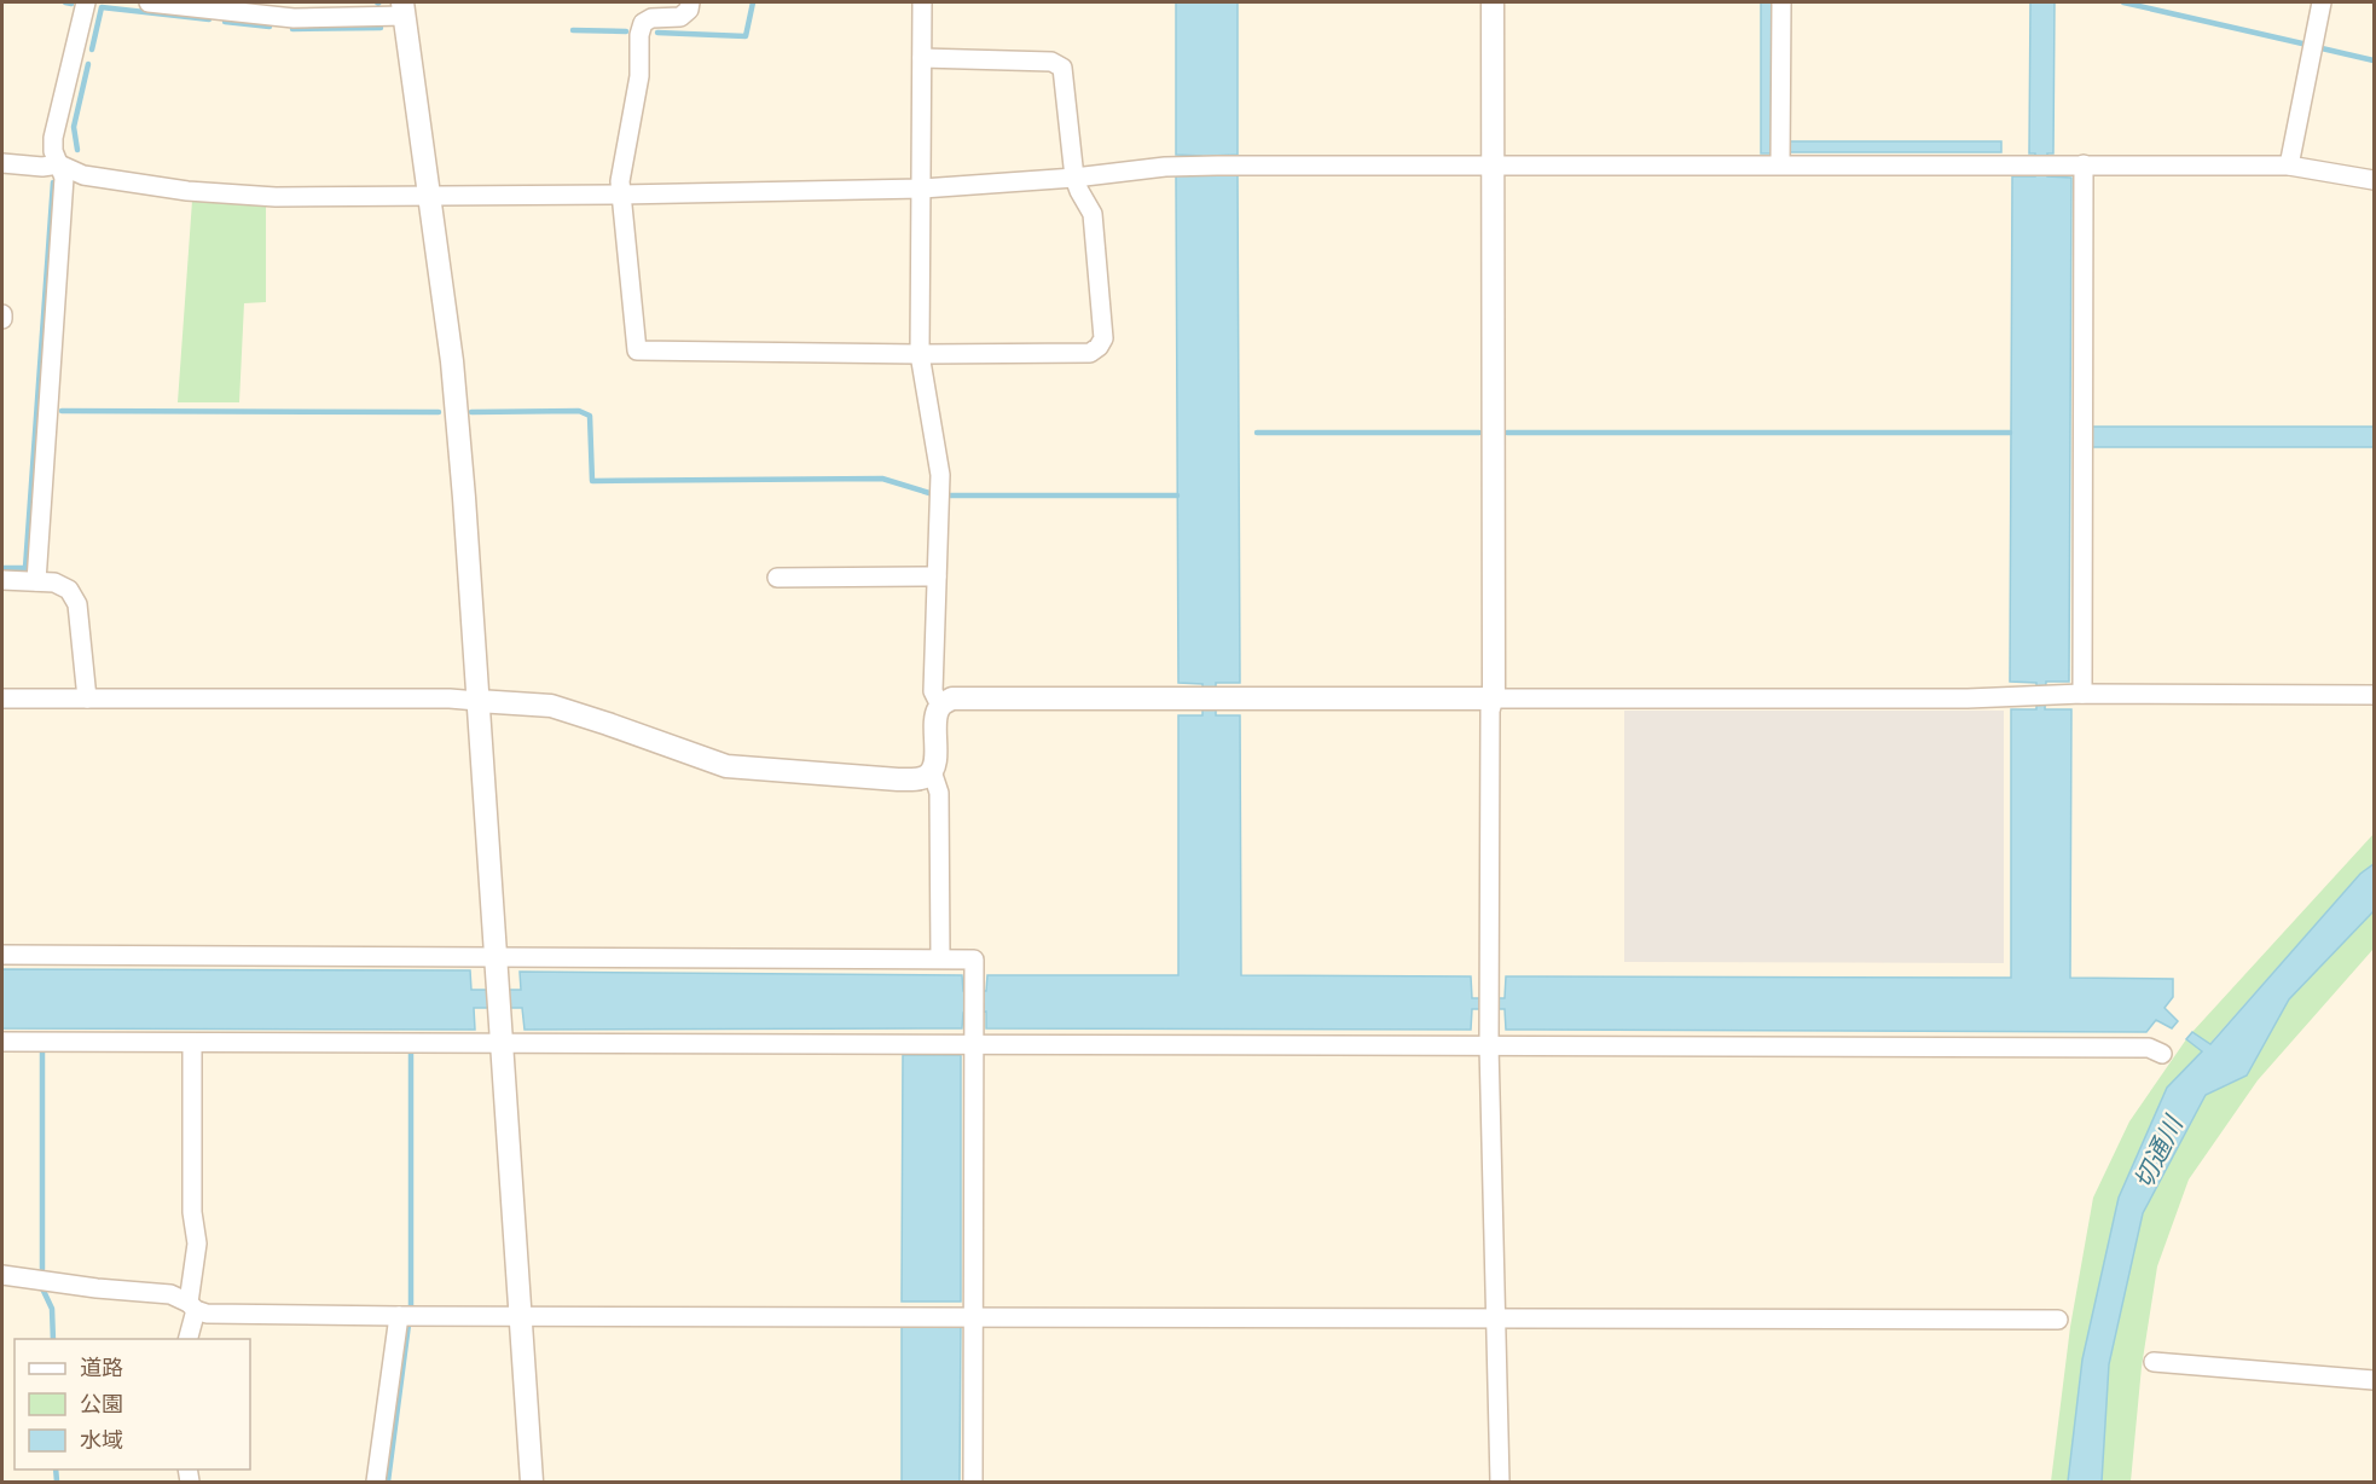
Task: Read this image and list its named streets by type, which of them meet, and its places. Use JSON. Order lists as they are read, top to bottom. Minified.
{"water":["切通川"],"legend":["道路","公園","水域"]}
